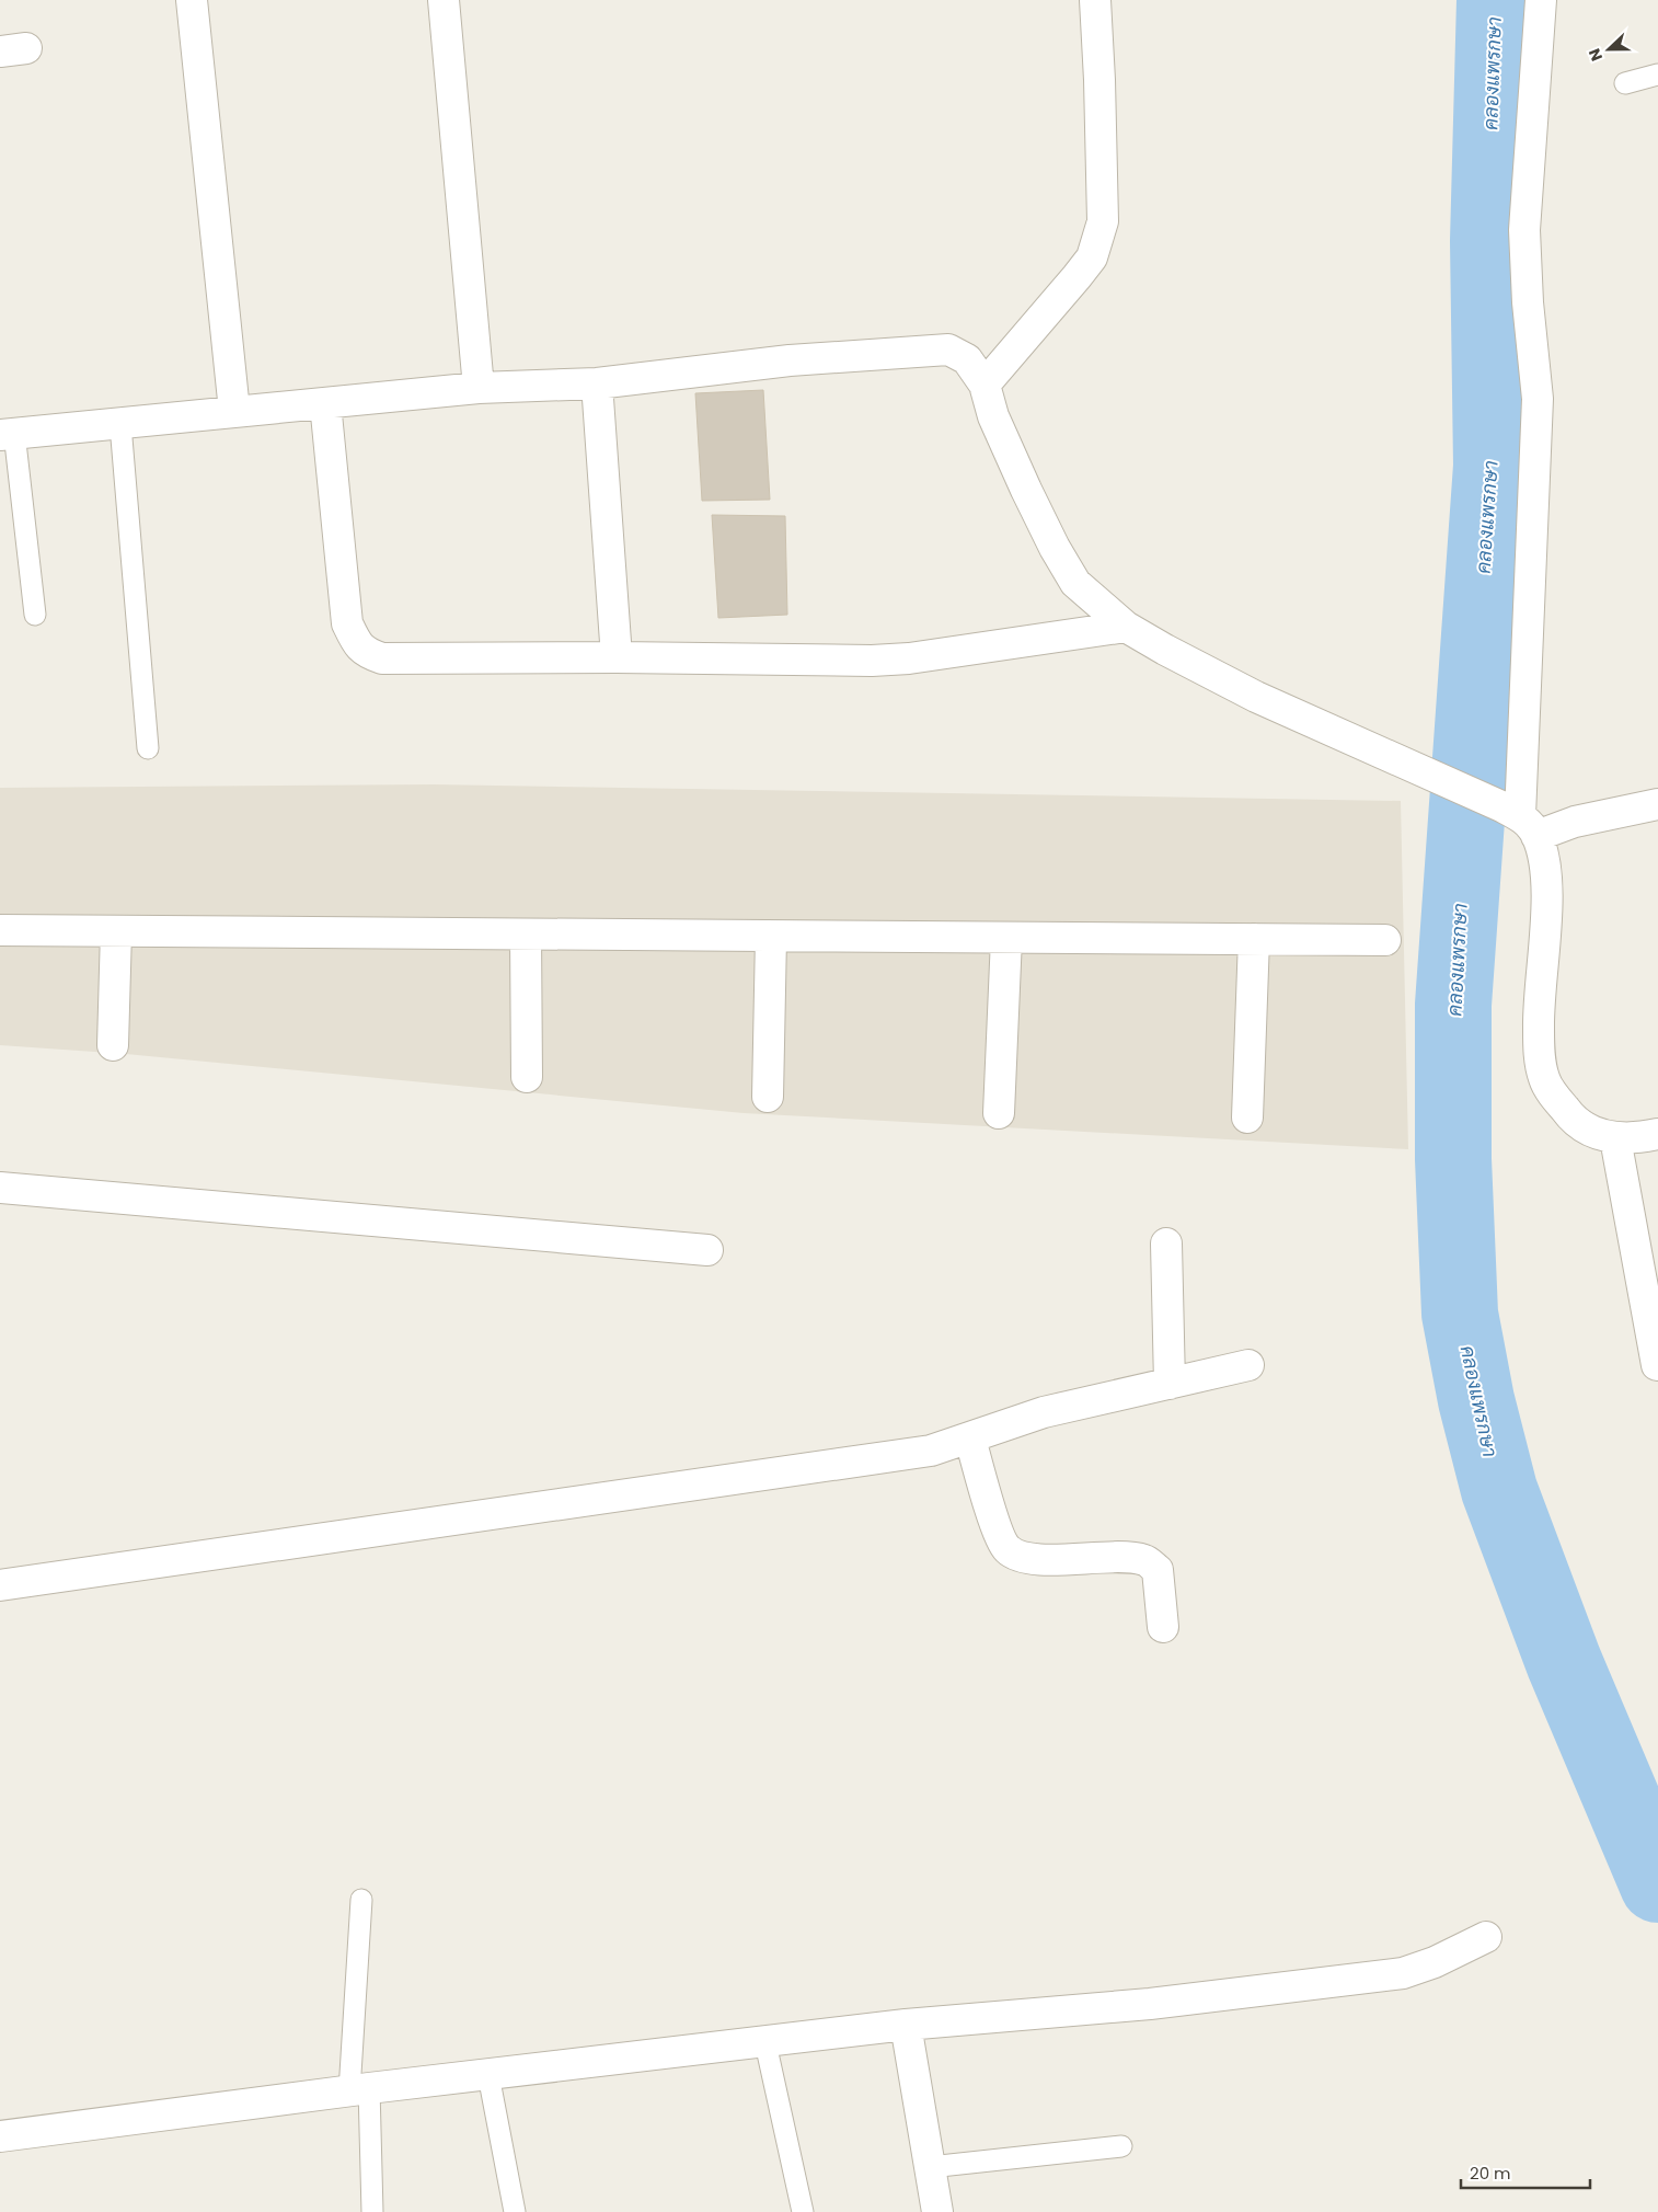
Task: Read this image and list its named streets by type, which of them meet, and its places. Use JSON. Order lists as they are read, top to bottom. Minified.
{"water":["คลองแพรกษา"],"scale_bar":"20 m","north":"left"}
